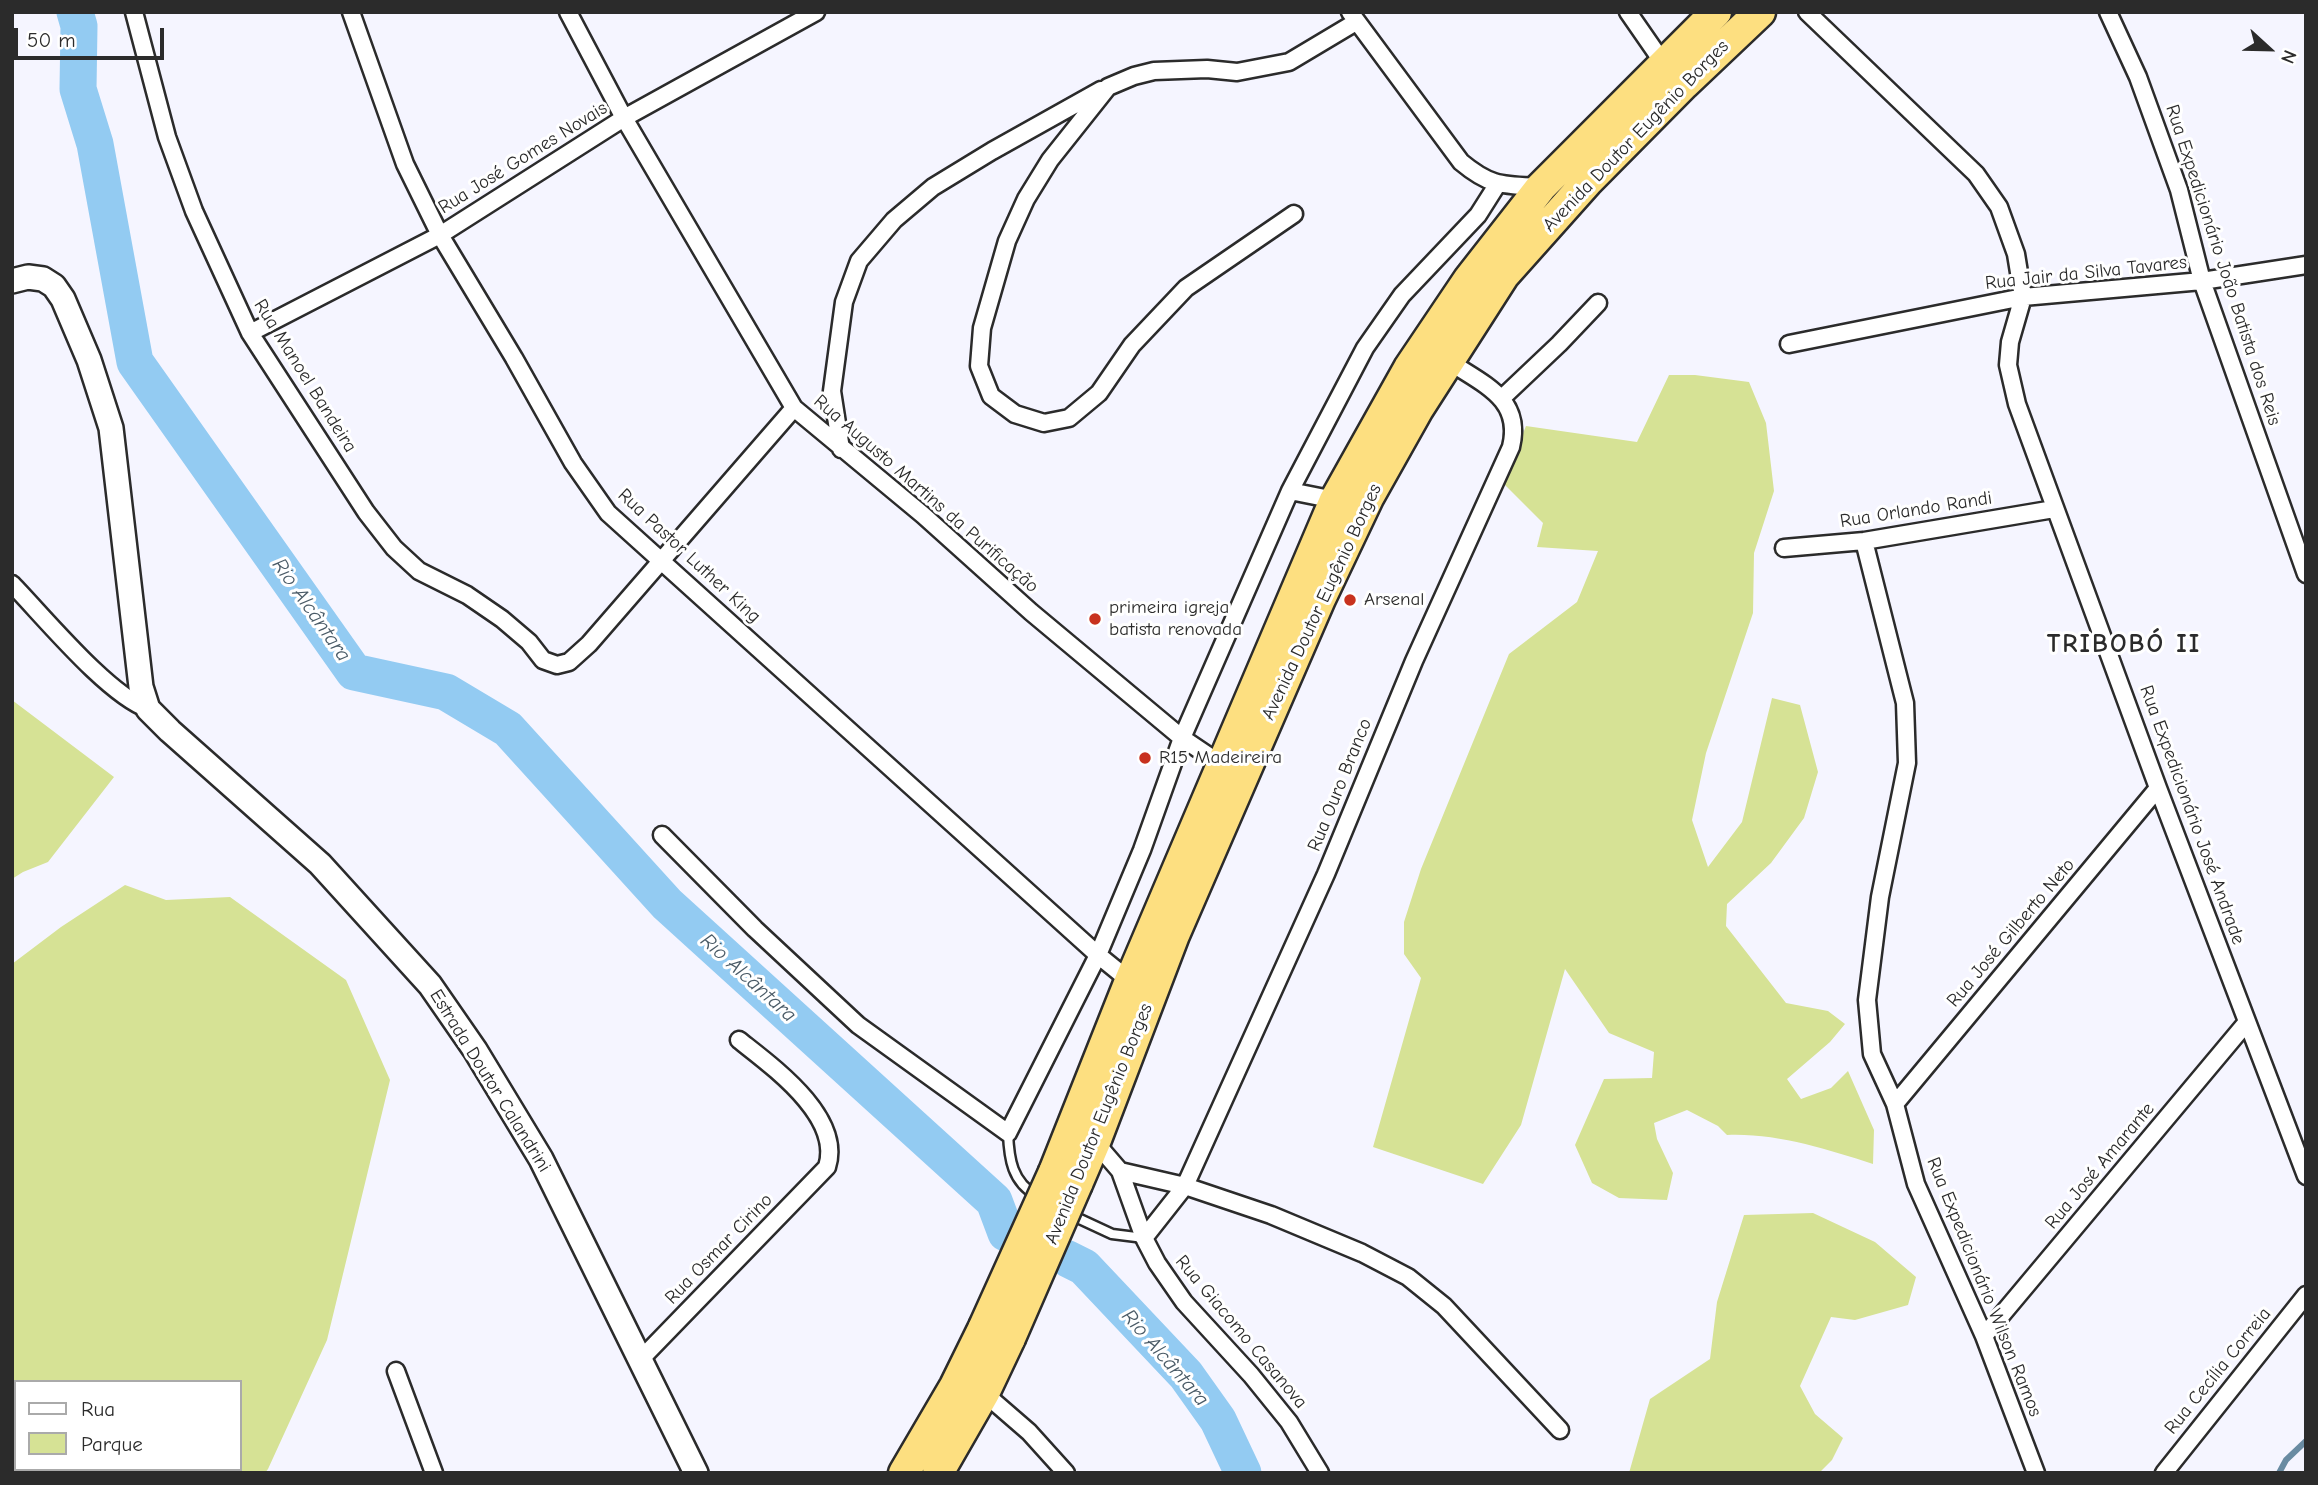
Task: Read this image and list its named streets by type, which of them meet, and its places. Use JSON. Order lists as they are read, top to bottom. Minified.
{"streets":{"highway":["Avenida Doutor Eugênio Borges"],"street":["Rua José Gomes Novais","Rua Expedicionário João Batista dos Reis","Rua Jair da Silva Tavares","Rua Manoel Bandeira","Rua Augusto Martins da Purificação","Rua Orlando Randi","Rua Pastor Luther King","Rua Ouro Branco","Rua Expedicionário José Andrade","Rua José Gilberto Neto","Estrada Doutor Calandrini","Rua José Amarante","Rua Osmar Cirino","Rua Expedicionário Wilson Ramos","Rua Giacomo Casanova","Rua Cecília Correia"]},"crossings":[["Avenida Doutor Eugênio Borges","Rua Augusto Martins da Purificação"],["Avenida Doutor Eugênio Borges","Rua Pastor Luther King"],["Avenida Doutor Eugênio Borges","Rua Giacomo Casanova"],["Rua José Gomes Novais","Rua Manoel Bandeira"],["Rua José Gomes Novais","Rua Augusto Martins da Purificação"],["Rua José Gomes Novais","Rua Pastor Luther King"],["Rua Expedicionário João Batista dos Reis","Rua Jair da Silva Tavares"],["Rua Jair da Silva Tavares","Rua Expedicionário José Andrade"],["Rua Manoel Bandeira","Rua Augusto Martins da Purificação"],["Rua Manoel Bandeira","Rua Pastor Luther King"],["Rua Orlando Randi","Rua Expedicionário José Andrade"],["Rua Orlando Randi","Rua Expedicionário Wilson Ramos"],["Rua Ouro Branco","Rua Giacomo Casanova"],["Rua Expedicionário José Andrade","Rua José Gilberto Neto"],["Rua Expedicionário José Andrade","Rua José Amarante"],["Rua José Gilberto Neto","Rua Expedicionário Wilson Ramos"],["Estrada Doutor Calandrini","Rua Osmar Cirino"],["Rua José Amarante","Rua Expedicionário Wilson Ramos"]],"districts":["TRIBOBÓ II"],"water":["Rio Alcântara"],"places":["Arsenal","primeira igreja batista renovada","R15 Madeireira"],"legend":["Rua","Parque"],"scale_bar":"50 m","north":"right"}
